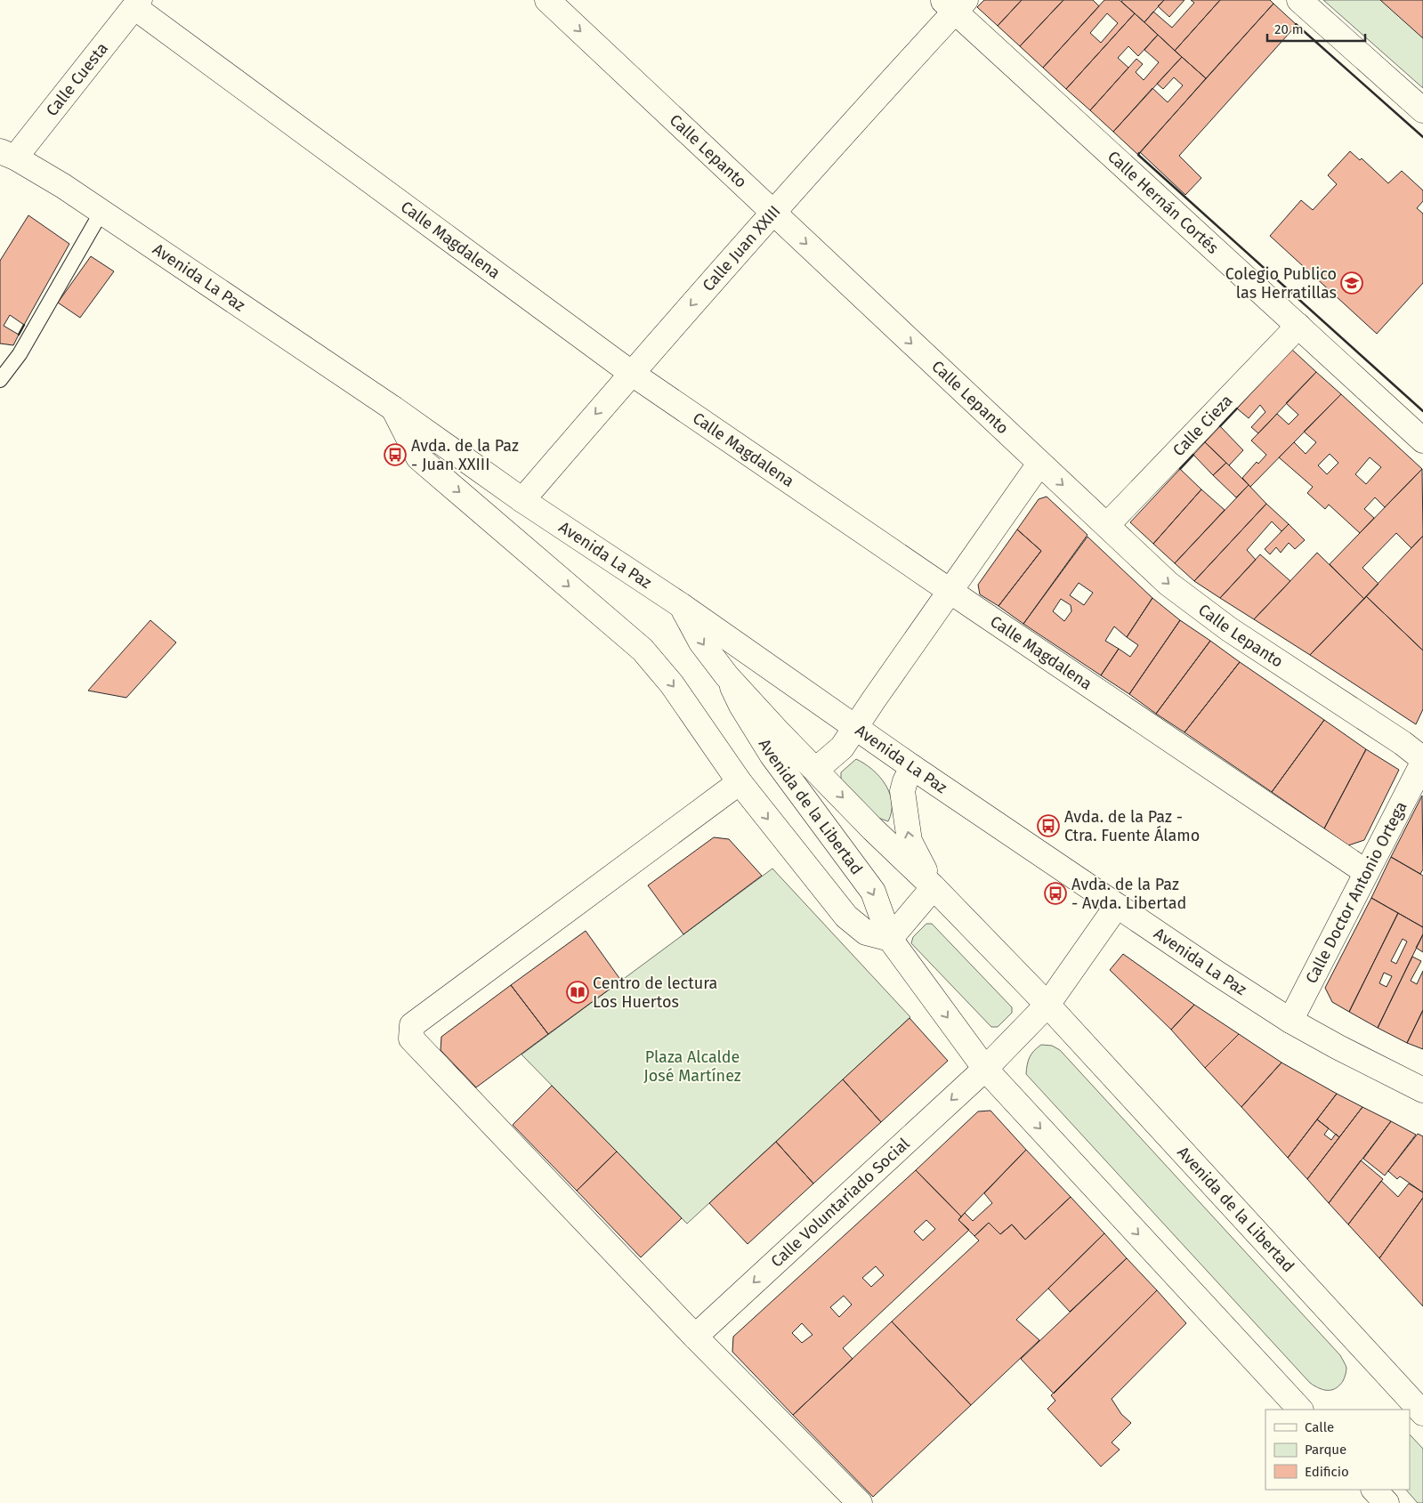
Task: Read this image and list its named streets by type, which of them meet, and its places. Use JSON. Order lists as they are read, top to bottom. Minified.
{"streets":{"street":["Calle Cuesta","Calle Lepanto","Calle Hernán Cortés","Calle Magdalena","Calle Juan XXIII","Avenida La Paz","Calle Cieza","Avenida de la Libertad","Calle Doctor Antonio Ortega","Calle Voluntariado Social"]},"crossings":[["Calle Cuesta","Calle Magdalena"],["Calle Cuesta","Avenida La Paz"],["Calle Lepanto","Calle Juan XXIII"],["Calle Lepanto","Calle Cieza"],["Calle Hernán Cortés","Calle Juan XXIII"],["Calle Hernán Cortés","Calle Cieza"],["Calle Magdalena","Calle Juan XXIII"],["Calle Magdalena","Calle Doctor Antonio Ortega"],["Calle Juan XXIII","Avenida La Paz"],["Avenida La Paz","Avenida de la Libertad"],["Avenida La Paz","Calle Doctor Antonio Ortega"],["Avenida de la Libertad","Calle Voluntariado Social"]],"one_way":["Calle Lepanto","Calle Juan XXIII","Calle Voluntariado Social"],"parks":["Plaza Alcalde José Martínez"],"places":{"school or university":["Colegio Publico las Herratillas"],"bus stop":["Avda. de la Paz - Juan XXIII","Avda. de la Paz - Ctra. Fuente Álamo","Avda. de la Paz - Avda. Libertad"],"library":["Centro de lectura Los Huertos"]},"legend":["Calle","Parque","Edificio"],"scale_bar":"20 m"}
